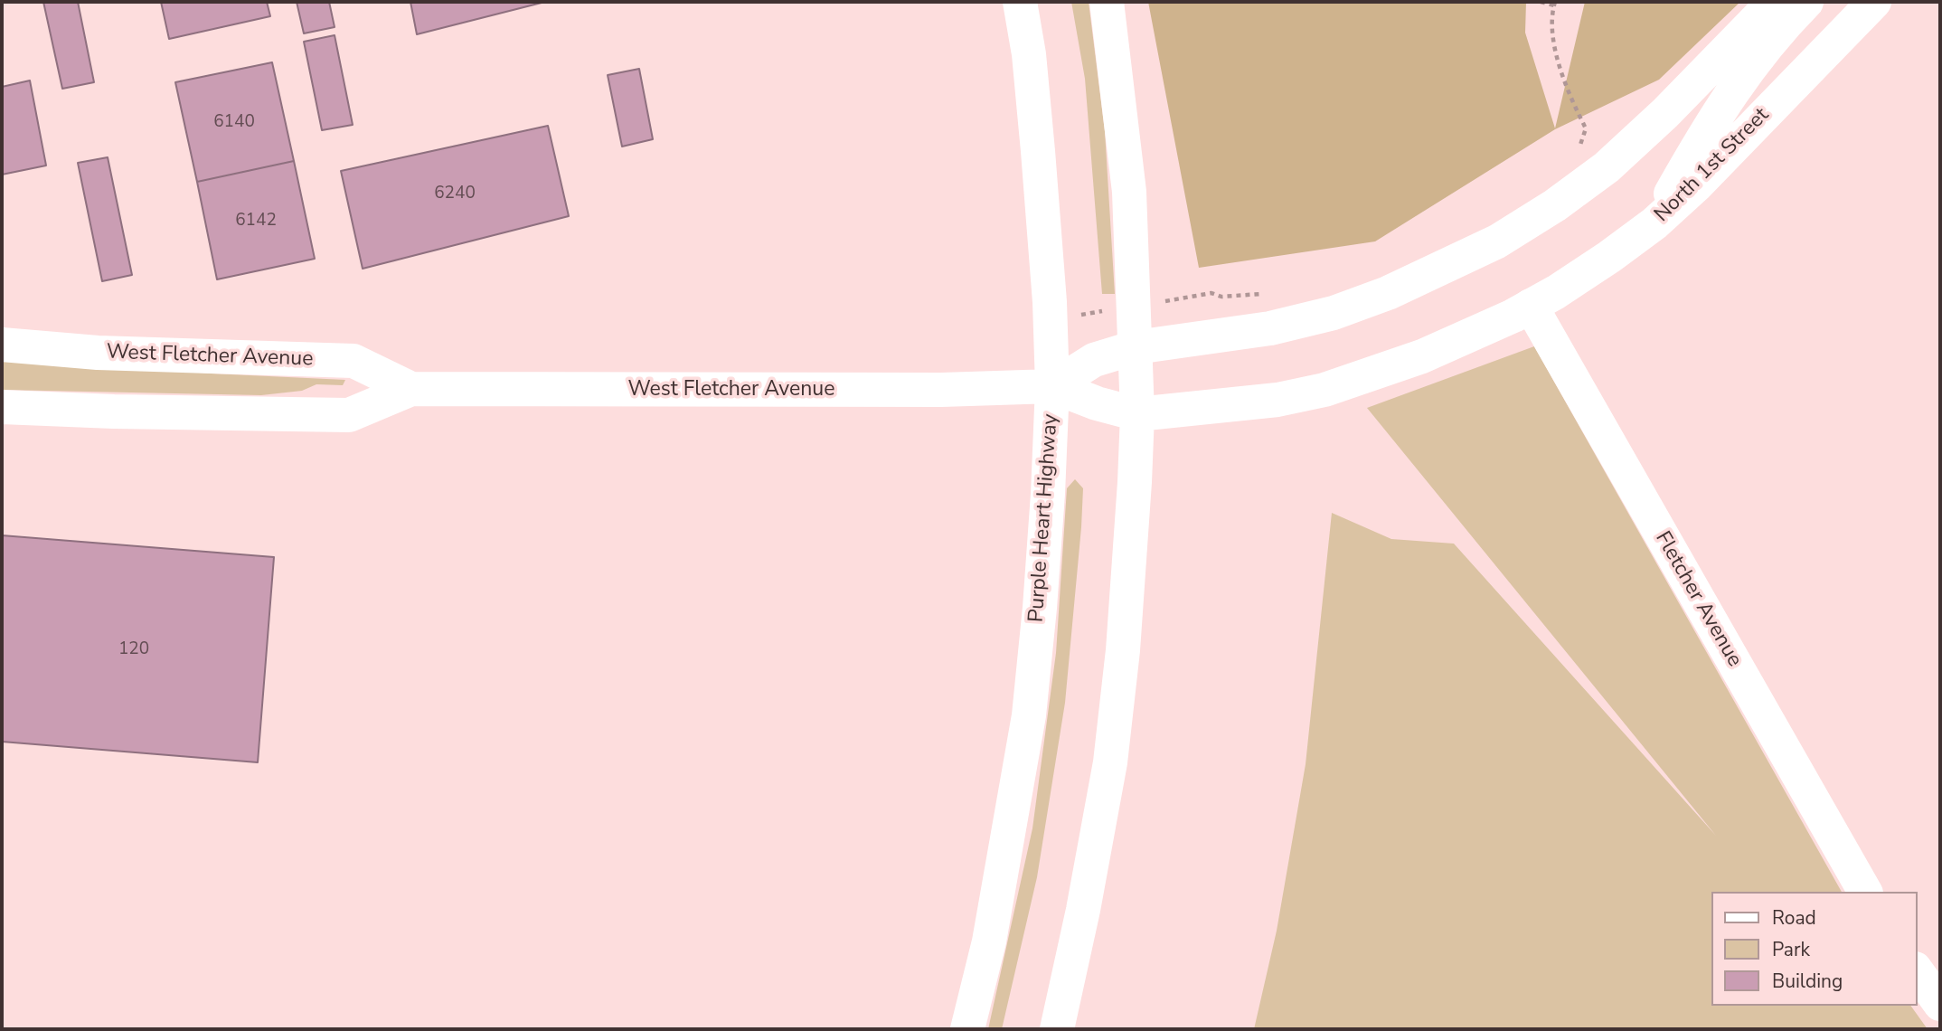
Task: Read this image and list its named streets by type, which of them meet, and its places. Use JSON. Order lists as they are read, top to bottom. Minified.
{"streets":{"main road":["North 1st Street","West Fletcher Avenue","Purple Heart Highway","Fletcher Avenue"]},"crossings":[["North 1st Street","West Fletcher Avenue"],["North 1st Street","Fletcher Avenue"],["West Fletcher Avenue","Purple Heart Highway"],["West Fletcher Avenue","Fletcher Avenue"]],"house_numbers":["6140","6240","6142","120"],"legend":["Road","Park","Building"]}
